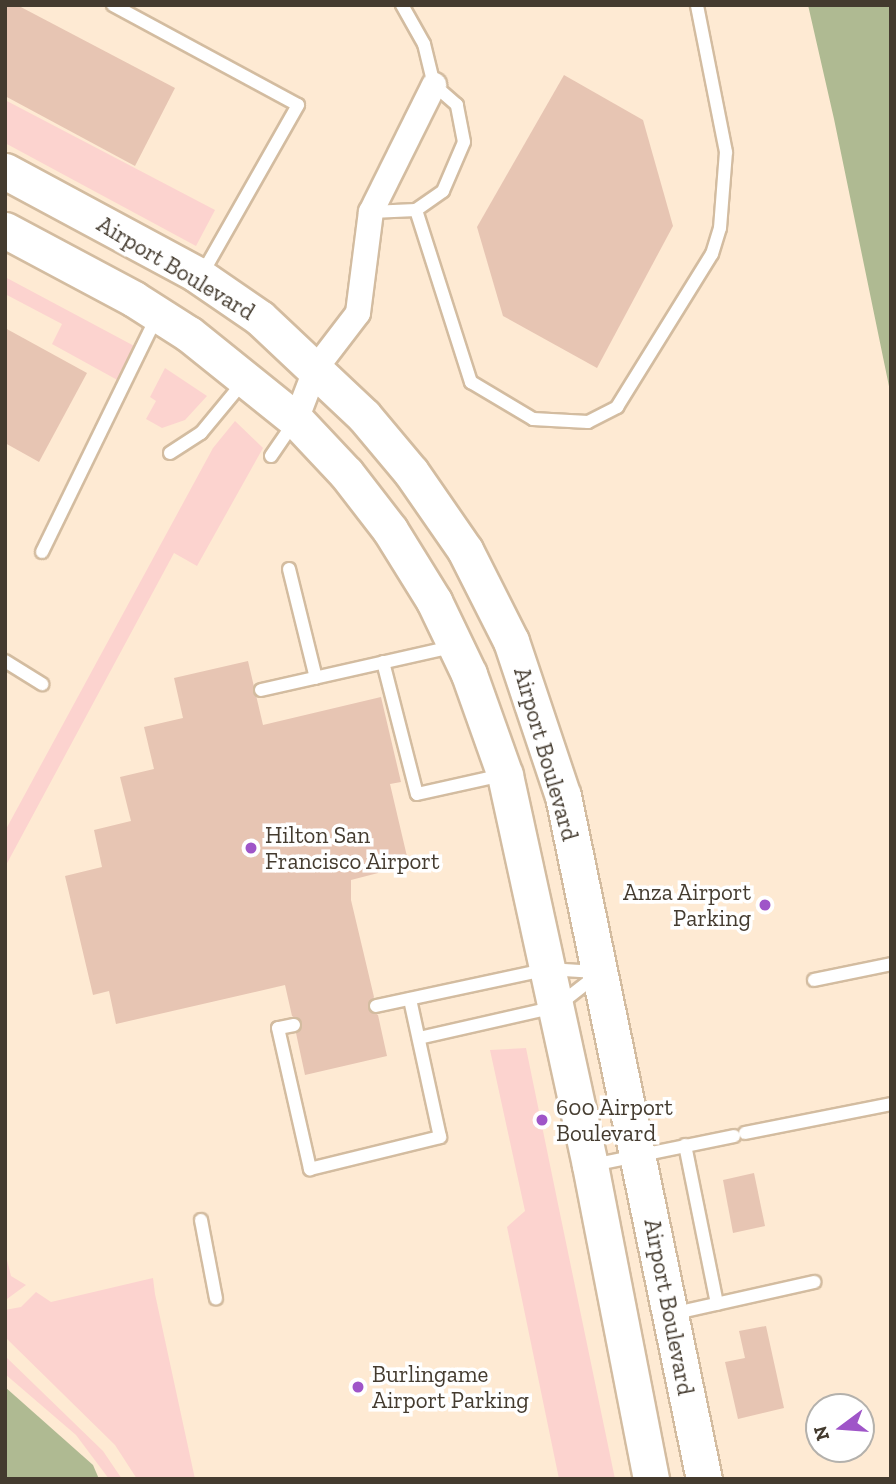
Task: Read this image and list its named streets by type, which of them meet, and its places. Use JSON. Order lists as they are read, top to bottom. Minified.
{"streets":{"main road":["Airport Boulevard"]},"places":["Hilton San Francisco Airport","Anza Airport Parking","600 Airport Boulevard","Burlingame Airport Parking"],"north":"left"}
